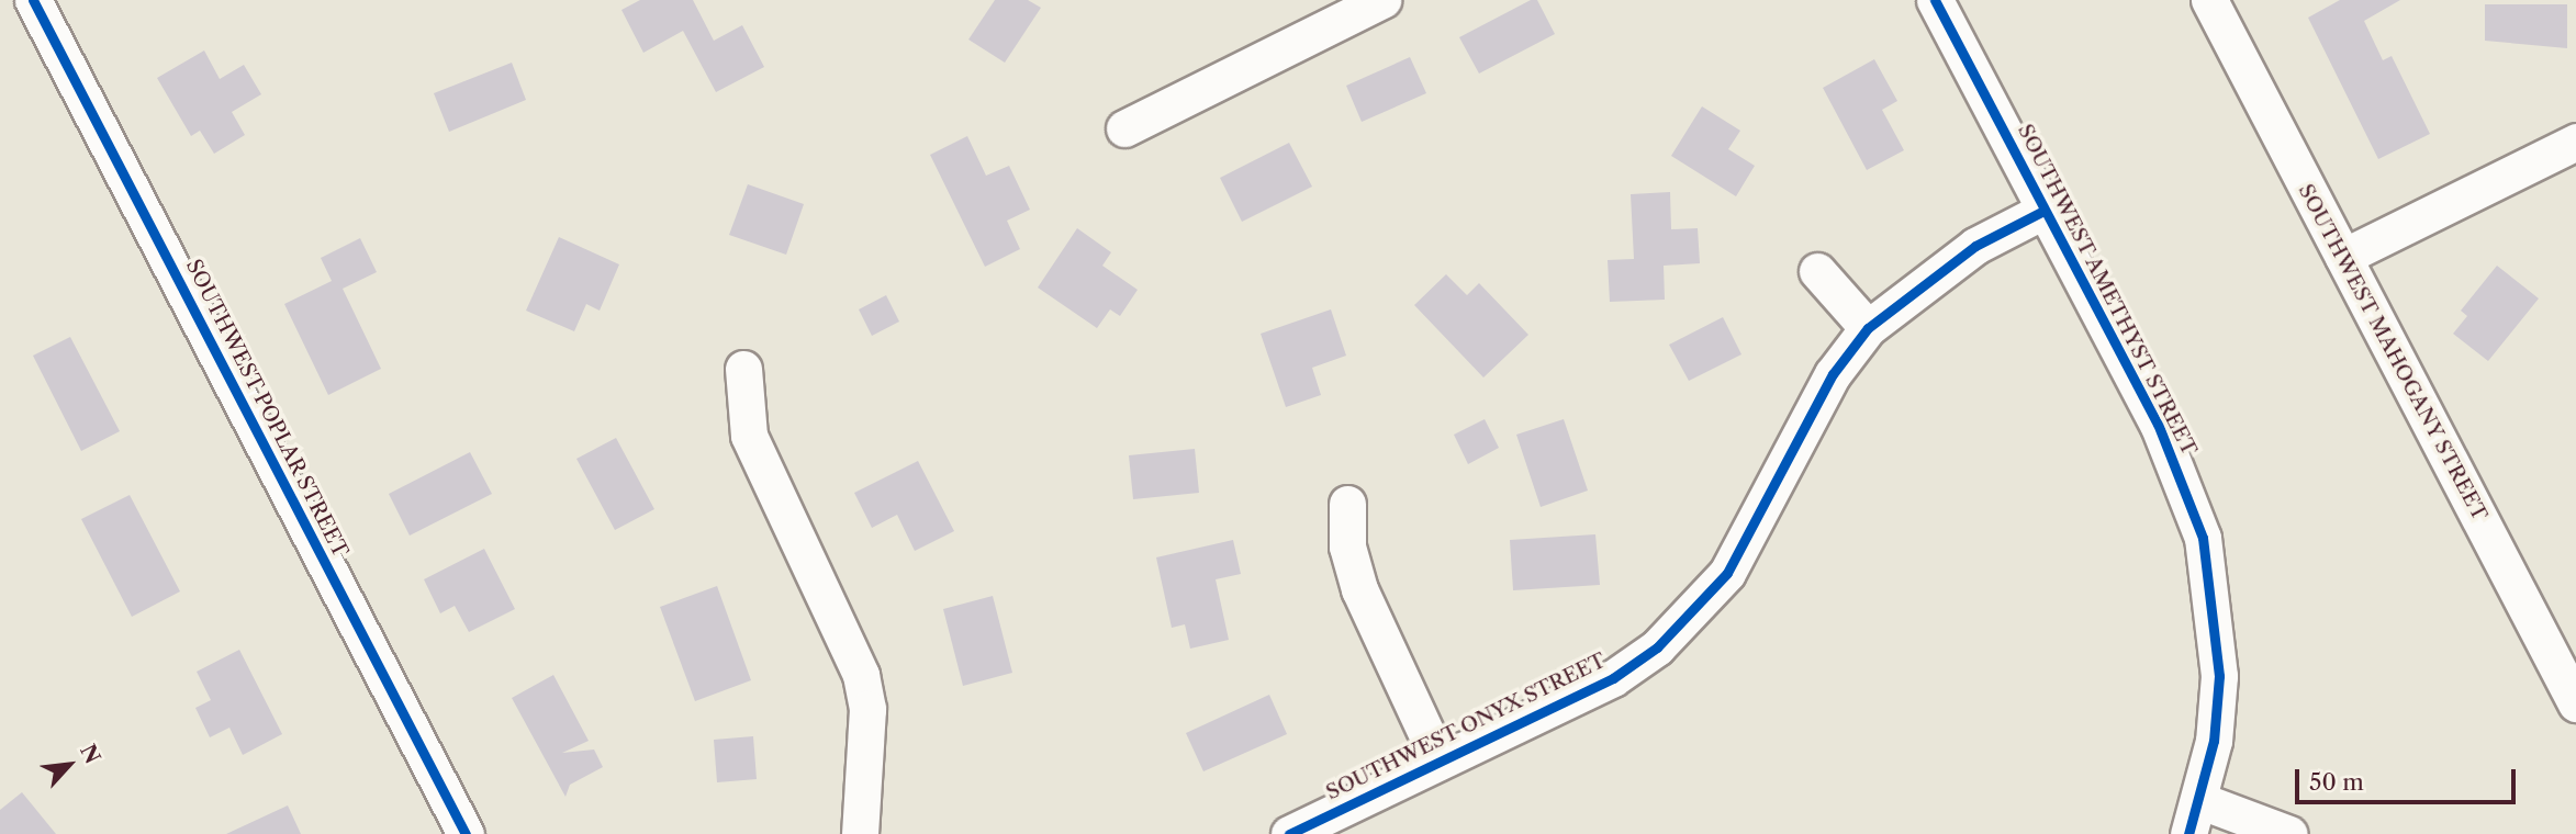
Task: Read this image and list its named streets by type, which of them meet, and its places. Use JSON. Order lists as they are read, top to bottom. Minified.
{"streets":{"street":["SOUTHWEST AMETHYST STREET","SOUTHWEST MAHOGANY STREET","SOUTHWEST POPLAR STREET","SOUTHWEST ONYX STREET"]},"crossings":[["SOUTHWEST AMETHYST STREET","SOUTHWEST ONYX STREET"]],"scale_bar":"50 m","north":"top right"}
